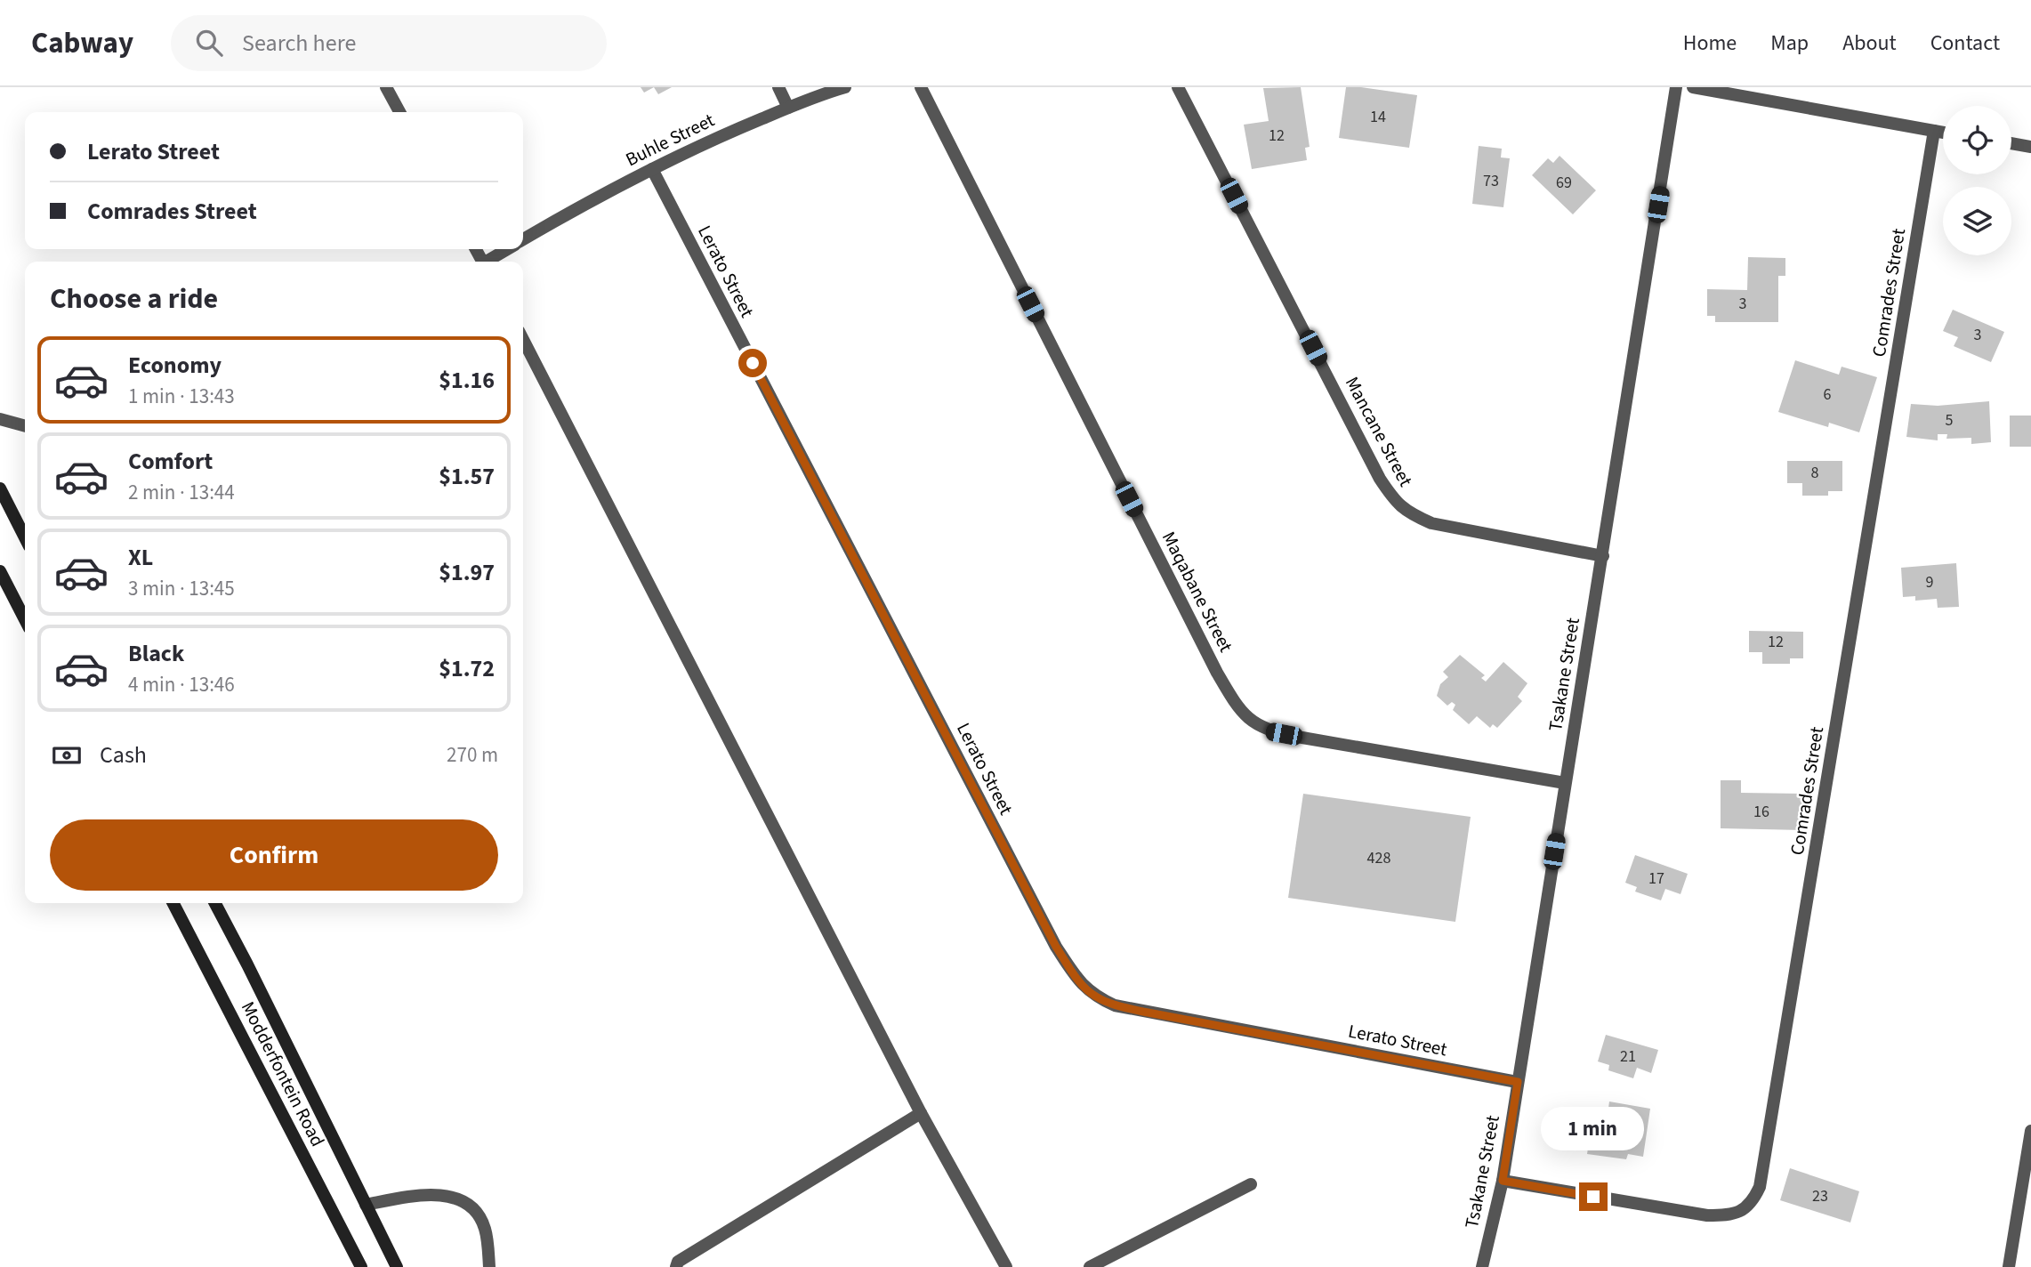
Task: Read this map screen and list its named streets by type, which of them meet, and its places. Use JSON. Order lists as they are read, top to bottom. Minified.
{"streets":{"main road":["Modderfontein Road"],"street":["Buhle Street","Lerato Street","Comrades Street","Mancane Street","Maqabane Street","Tsakane Street"]},"crossings":[["Buhle Street","Lerato Street"],["Lerato Street","Tsakane Street"],["Comrades Street","Tsakane Street"],["Mancane Street","Tsakane Street"],["Maqabane Street","Tsakane Street"]],"house_numbers":["14","12","73","69","3","3","6","5","8","9","12","16","428","17","21","23"],"page":{"header":"Cabway","search":"Search here","nav":["Home","Map","About","Contact"],"banner":["Lerato Street","Comrades Street"],"heading":"Choose a ride","list":[{"name":"Economy","note":"1 min · 13:43","value":"$1.16"},{"name":"Comfort","note":"2 min · 13:44","value":"$1.57"},{"name":"XL","note":"3 min · 13:45","value":"$1.97"},{"name":"Black","note":"4 min · 13:46","value":"$1.72"}],"pay":["Cash","270 m"],"buttons":"Confirm","bubble":"1 min"}}
